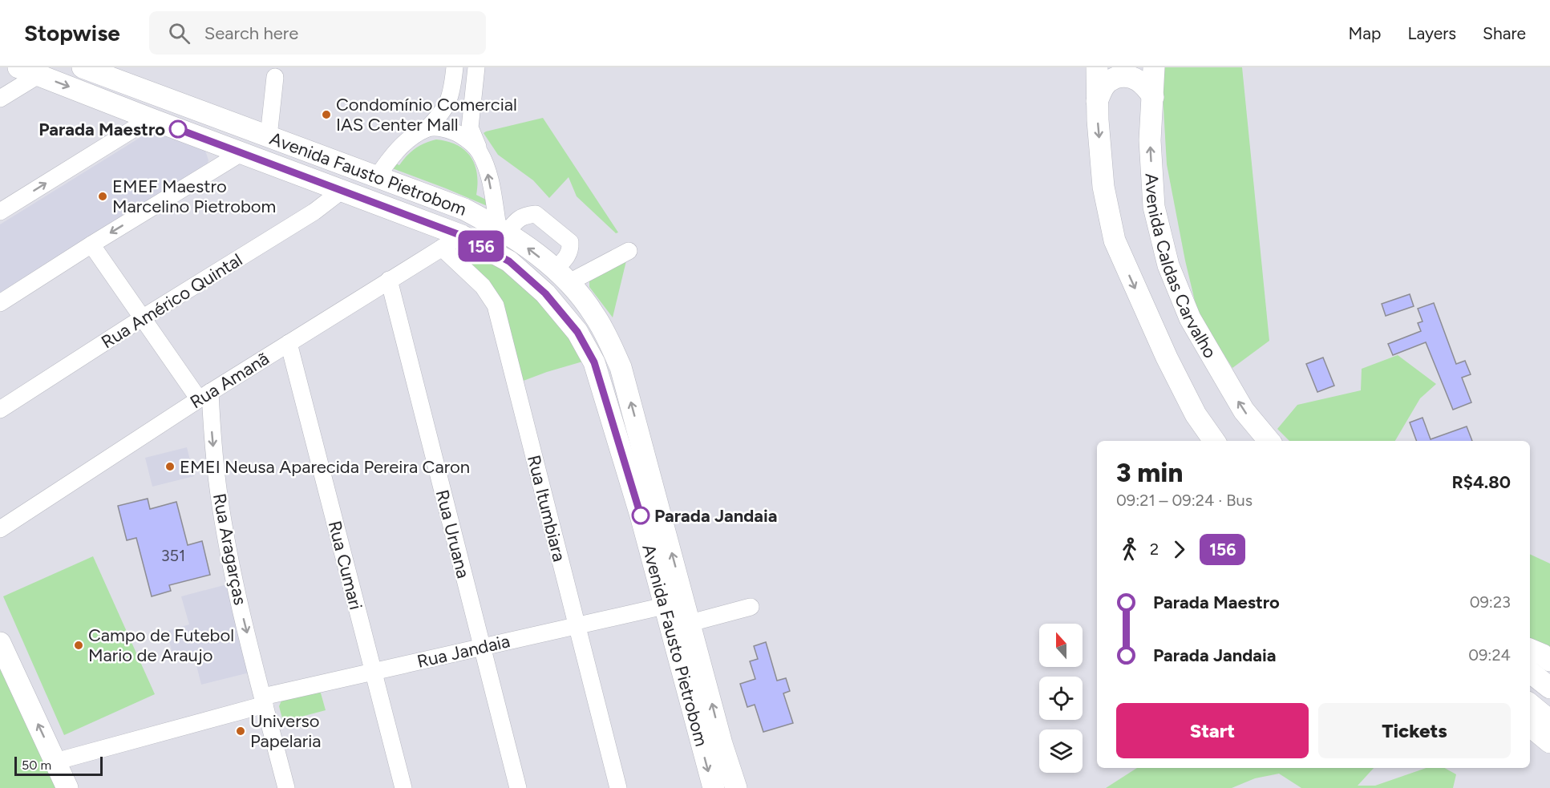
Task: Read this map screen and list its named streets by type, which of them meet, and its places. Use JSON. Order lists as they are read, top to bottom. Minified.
{"streets":{"main road":["Avenida Fausto Pietrobom","Avenida Caldas Carvalho"],"street":["Rua Américo Quintal","Rua Amanã","Rua Itumbiara","Rua Uruana","Rua Aragarças","Rua Cumari","Rua Jandaia"]},"crossings":[["Avenida Fausto Pietrobom","Rua Américo Quintal"],["Avenida Fausto Pietrobom","Rua Amanã"],["Avenida Fausto Pietrobom","Rua Jandaia"],["Rua Amanã","Rua Itumbiara"],["Rua Amanã","Rua Uruana"],["Rua Amanã","Rua Aragarças"],["Rua Amanã","Rua Cumari"],["Rua Itumbiara","Rua Jandaia"],["Rua Uruana","Rua Jandaia"],["Rua Aragarças","Rua Jandaia"],["Rua Cumari","Rua Jandaia"]],"one_way":["Rua Aragarças"],"places":["Condomínio Comercial IAS Center Mall","Parada Maestro","EMEF Maestro Marcelino Pietrobom","EMEI Neusa Aparecida Pereira Caron","Parada Jandaia","Campo de Futebol Mario de Araujo","Universo Papelaria"],"lines":["bus line 156"],"house_numbers":["351"],"scale_bar":"50 m","north":"top","page":{"header":"Stopwise","search":"Search here","nav":["Map","Layers","Share"],"on_map":"156","heading":["3 min","09:21 – 09:24 · Bus","R$4.80"],"legs":["2","156"],"list":[{"name":"Parada Maestro","value":"09:23"},{"name":"Parada Jandaia","value":"09:24"}],"buttons":["Start","Tickets"],"scale":"50 m"}}
